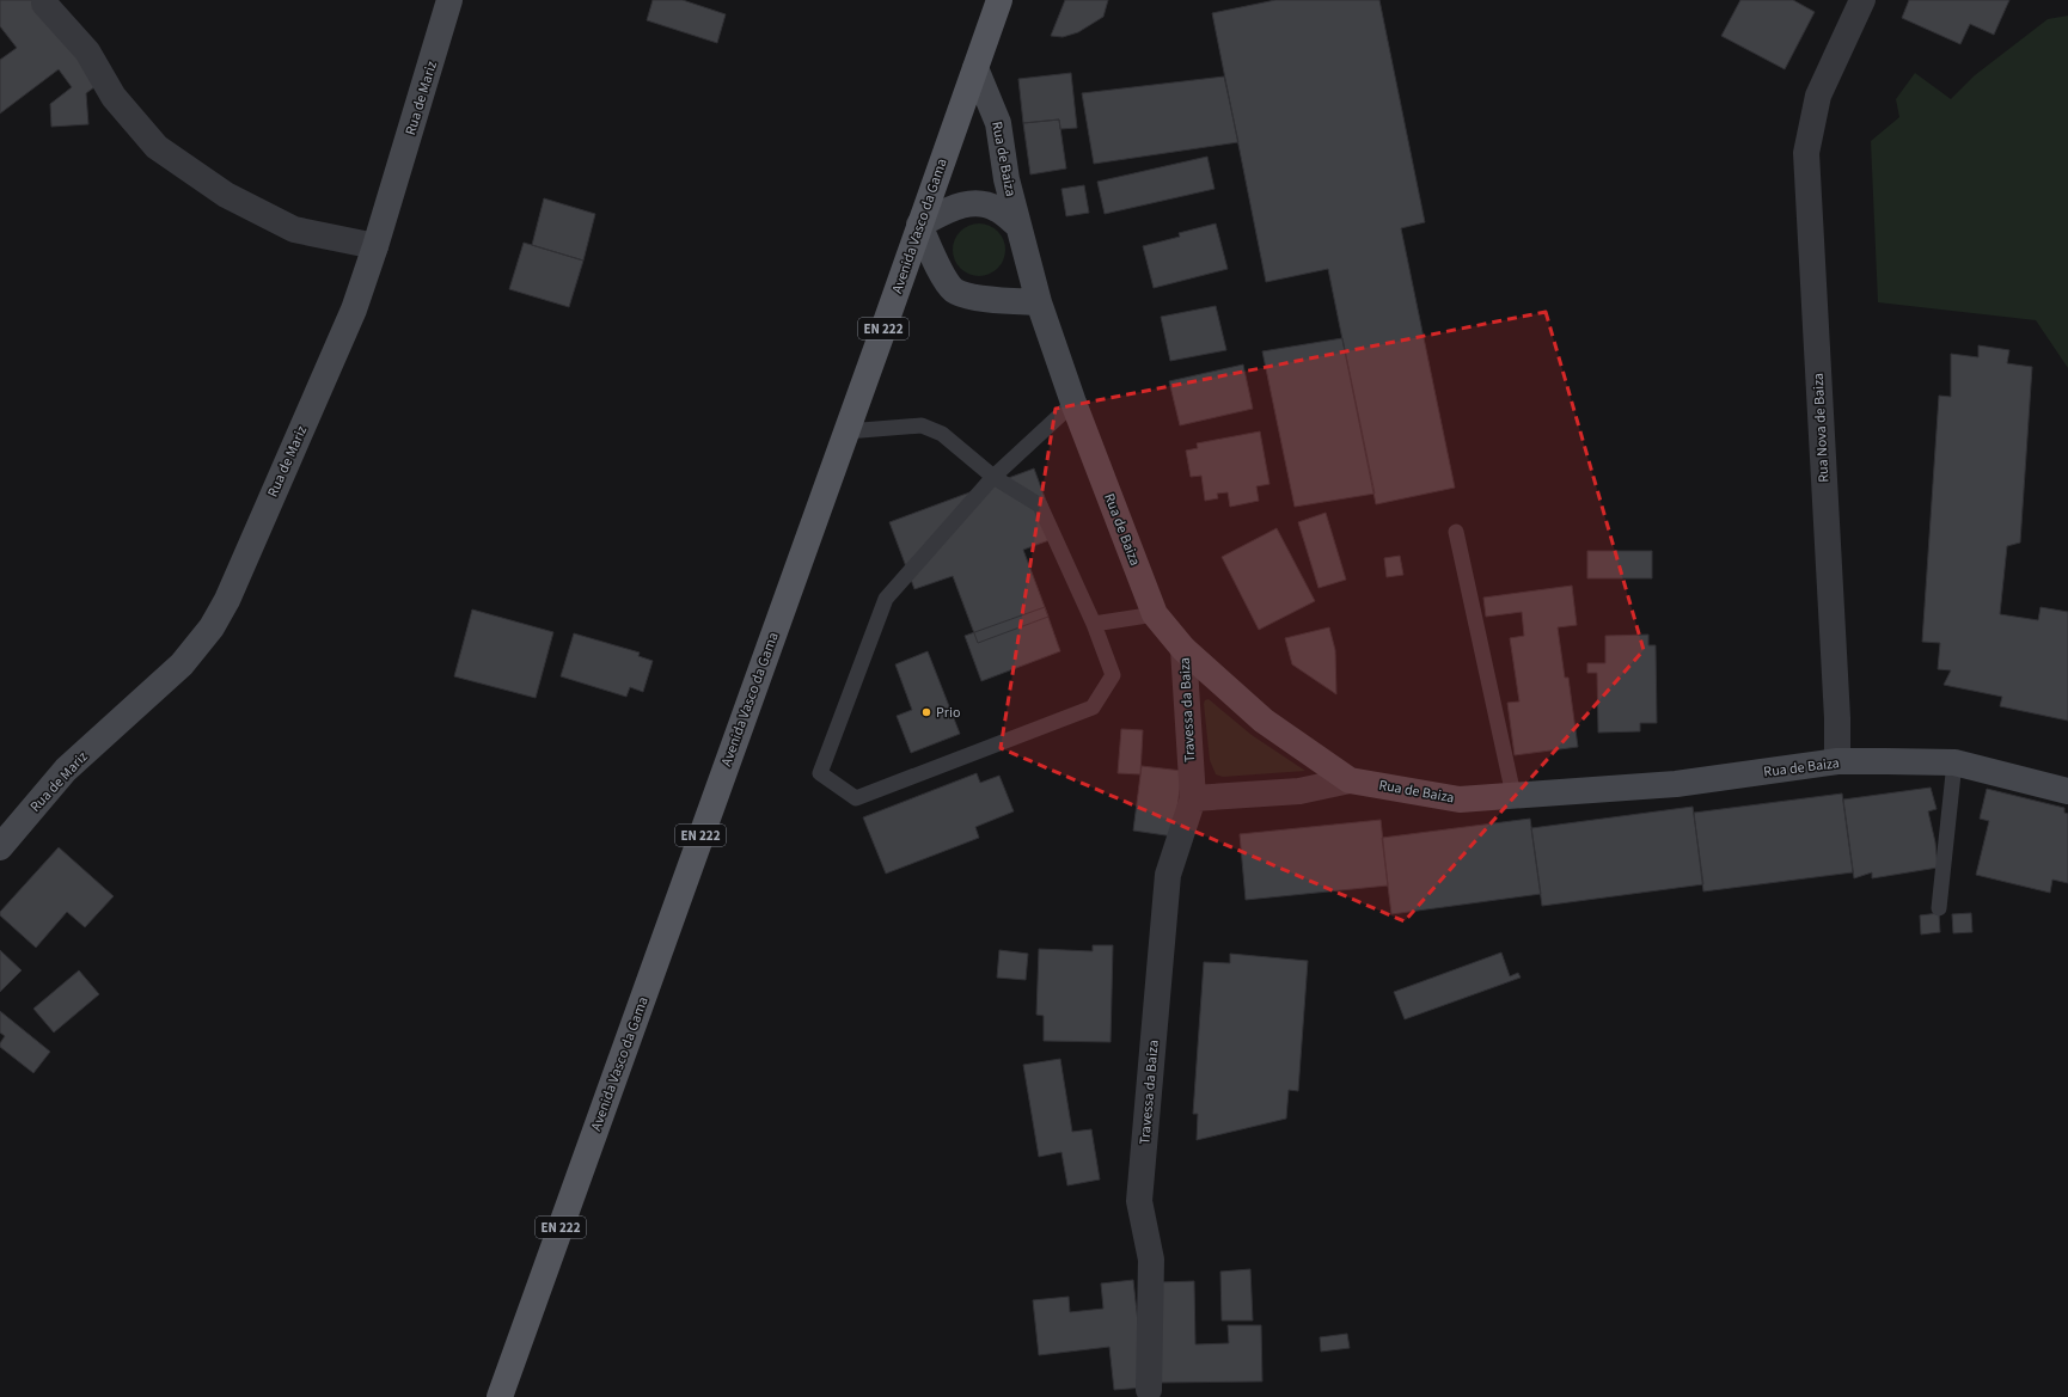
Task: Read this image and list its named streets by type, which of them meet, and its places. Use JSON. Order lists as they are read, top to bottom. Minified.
{"streets":{"main road":["Avenida Vasco da Gama","EN 222"],"street":["Rua de Mariz","Rua de Baiza","Rua Nova de Baiza","Travessa da Baiza"]},"crossings":[["Rua de Baiza","Avenida Vasco da Gama"],["Rua de Baiza","Rua Nova de Baiza"],["Rua de Baiza","Travessa da Baiza"]],"places":["Prio"]}
